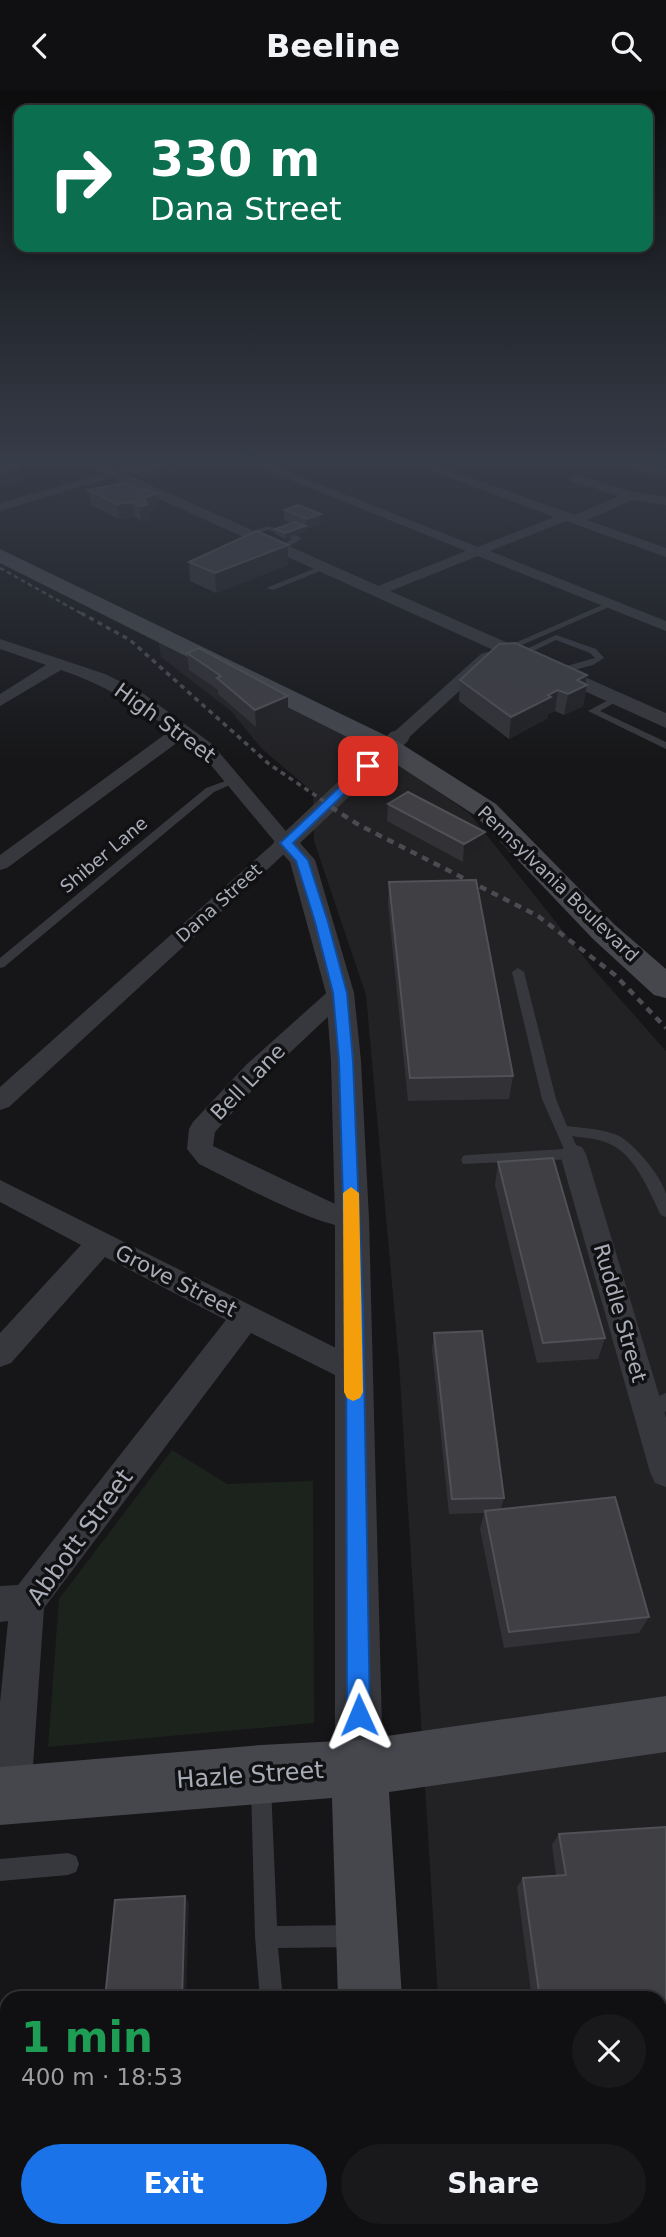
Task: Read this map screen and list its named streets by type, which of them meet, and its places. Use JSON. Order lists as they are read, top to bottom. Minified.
{"streets":{"main road":["Pennsylvania Boulevard","Hazle Street"],"street":["High Street","Dana Street","Bell Lane","Grove Street","Ruddle Street","Abbott Street"],"lane":["Shiber Lane"]},"crossings":[["High Street","Shiber Lane"],["High Street","Dana Street"],["High Street","Bell Lane"],["High Street","Grove Street"],["High Street","Hazle Street"],["Pennsylvania Boulevard","Dana Street"],["Grove Street","Abbott Street"],["Abbott Street","Hazle Street"]],"page":{"header":"Beeline","turn":["330 m","Dana Street"],"heading":["1 min","400 m · 18:53"],"buttons":["Exit","Share"]}}
